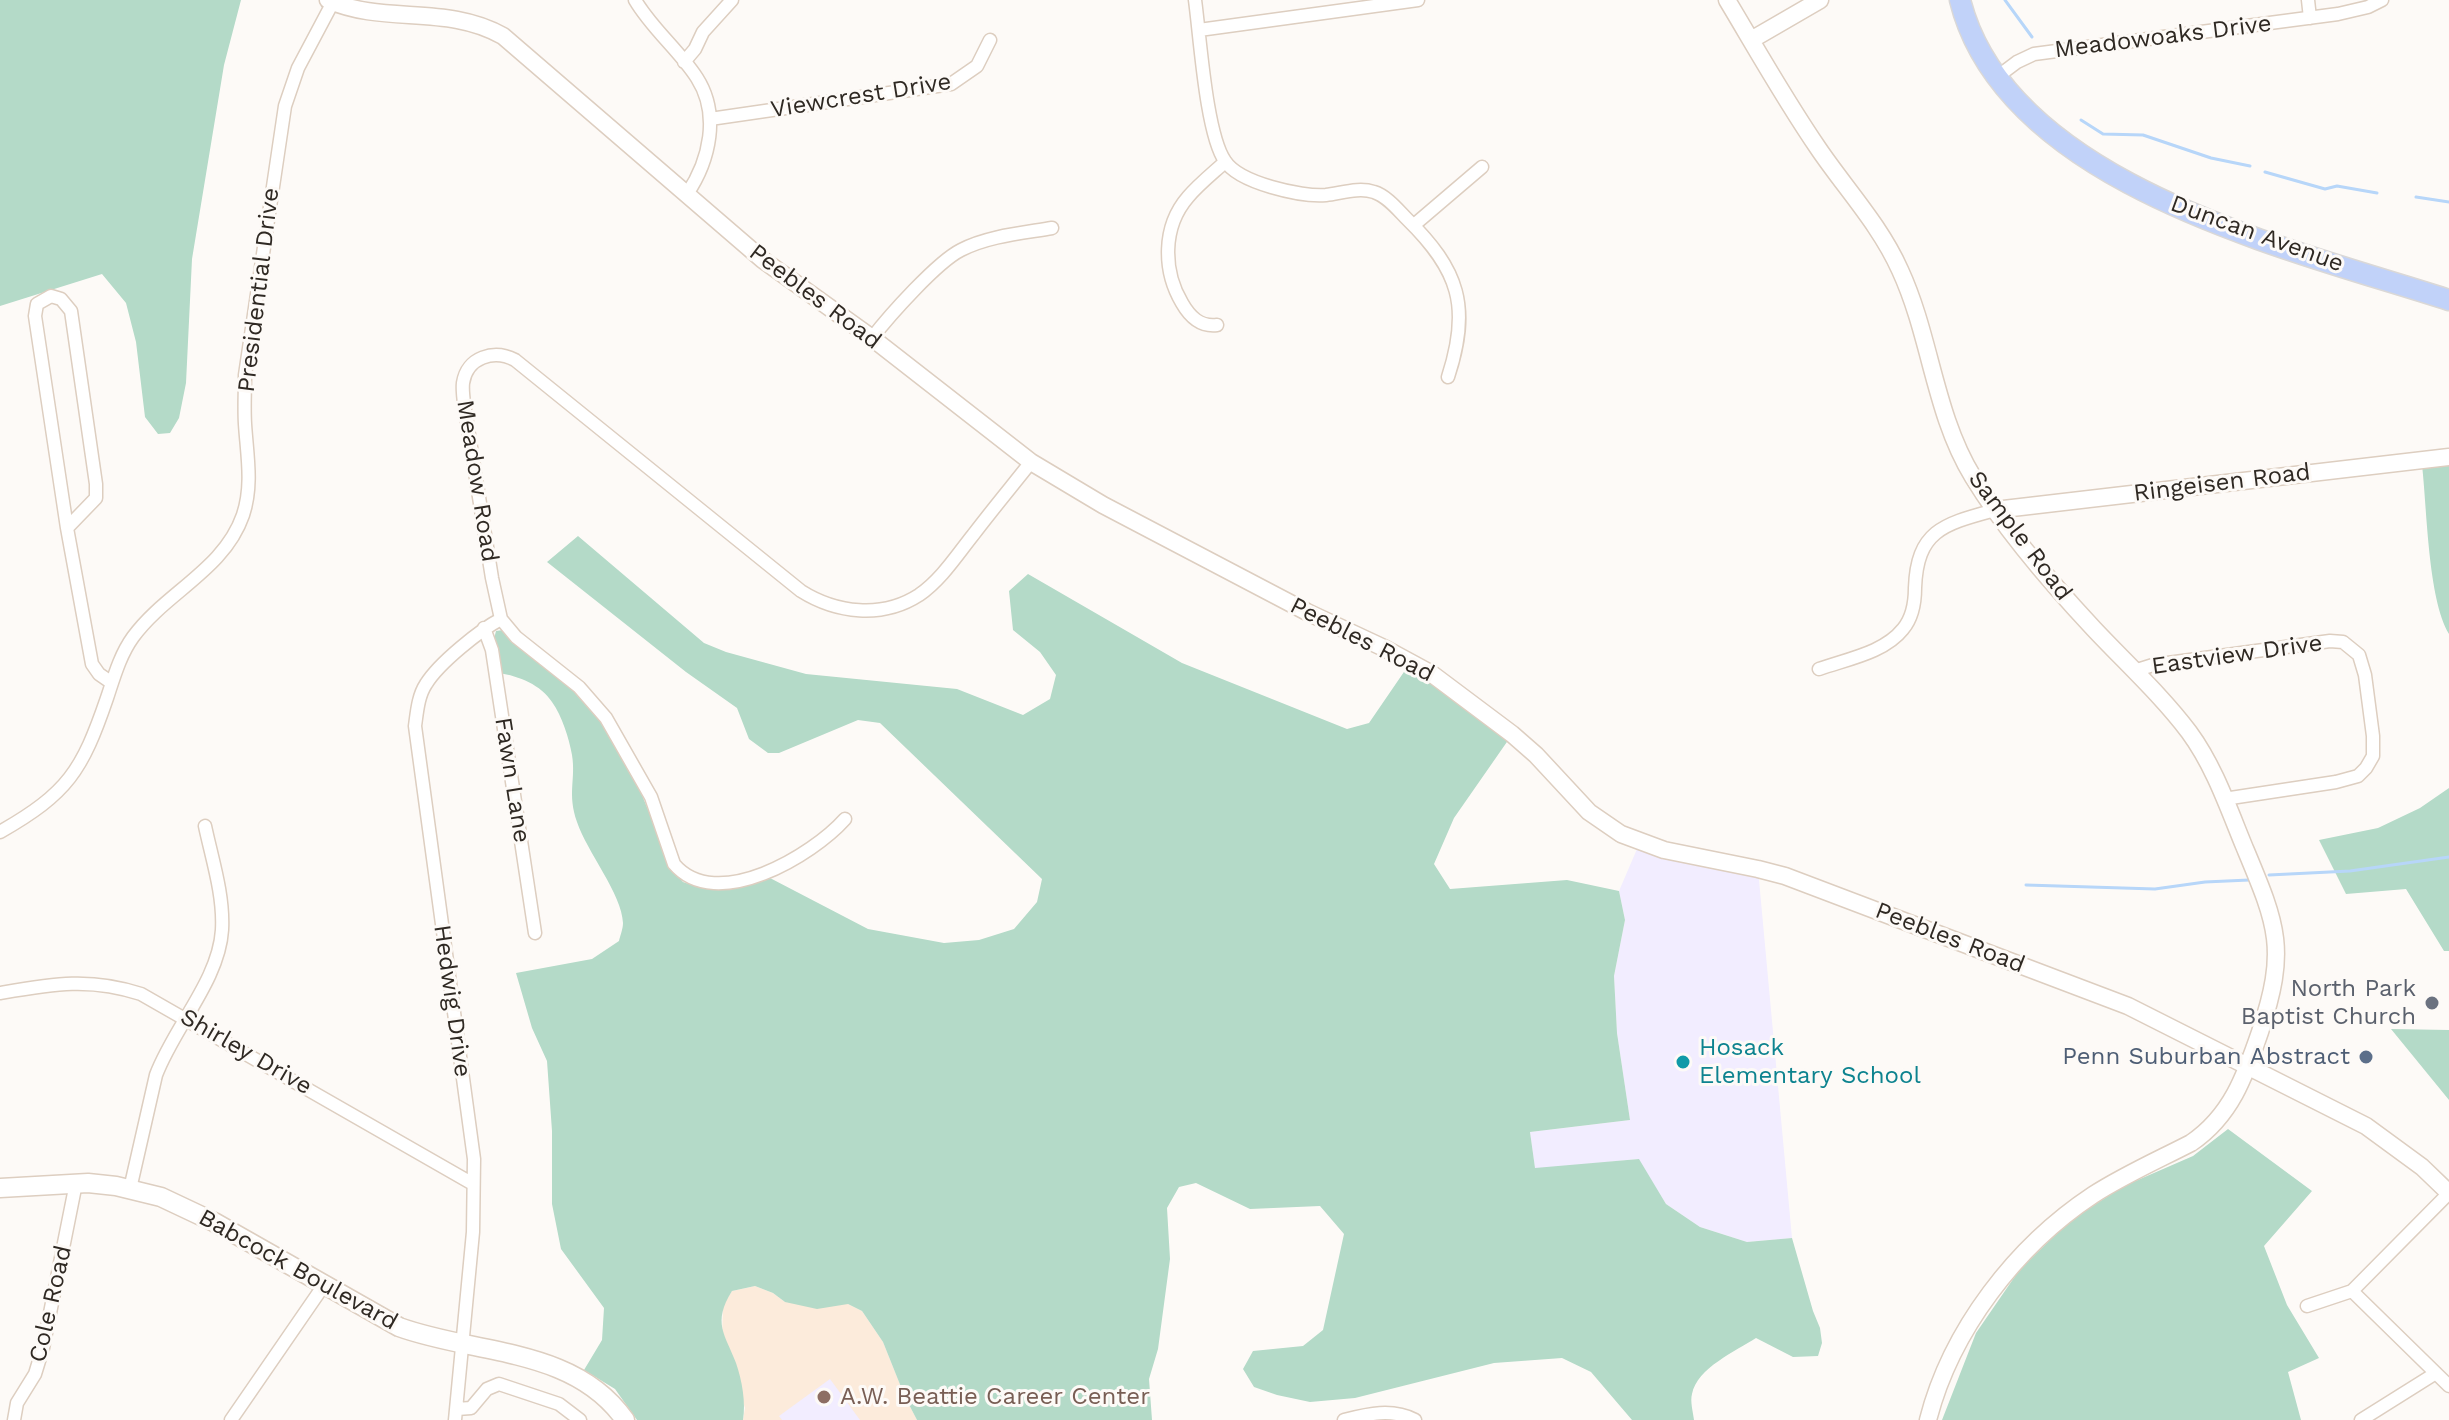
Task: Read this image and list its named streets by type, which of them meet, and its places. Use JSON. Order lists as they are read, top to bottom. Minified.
{"streets":{"main road":["Duncan Avenue","Babcock Boulevard"],"street":["Meadowoaks Drive","Viewcrest Drive","Presidential Drive","Peebles Road","Meadow Road","Ringeisen Road","Sample Road","Eastview Drive","Fawn Lane","Hedwig Drive","Shirley Drive","Cole Road"]},"crossings":[["Meadowoaks Drive","Duncan Avenue"],["Presidential Drive","Peebles Road"],["Peebles Road","Meadow Road"],["Peebles Road","Sample Road"],["Meadow Road","Hedwig Drive"],["Ringeisen Road","Sample Road"],["Sample Road","Eastview Drive"],["Fawn Lane","Hedwig Drive"],["Hedwig Drive","Shirley Drive"],["Hedwig Drive","Babcock Boulevard"],["Babcock Boulevard","Cole Road"]],"places":["North Park Baptist Church","Penn Suburban Abstract","Hosack Elementary School","A.W. Beattie Career Center"]}
